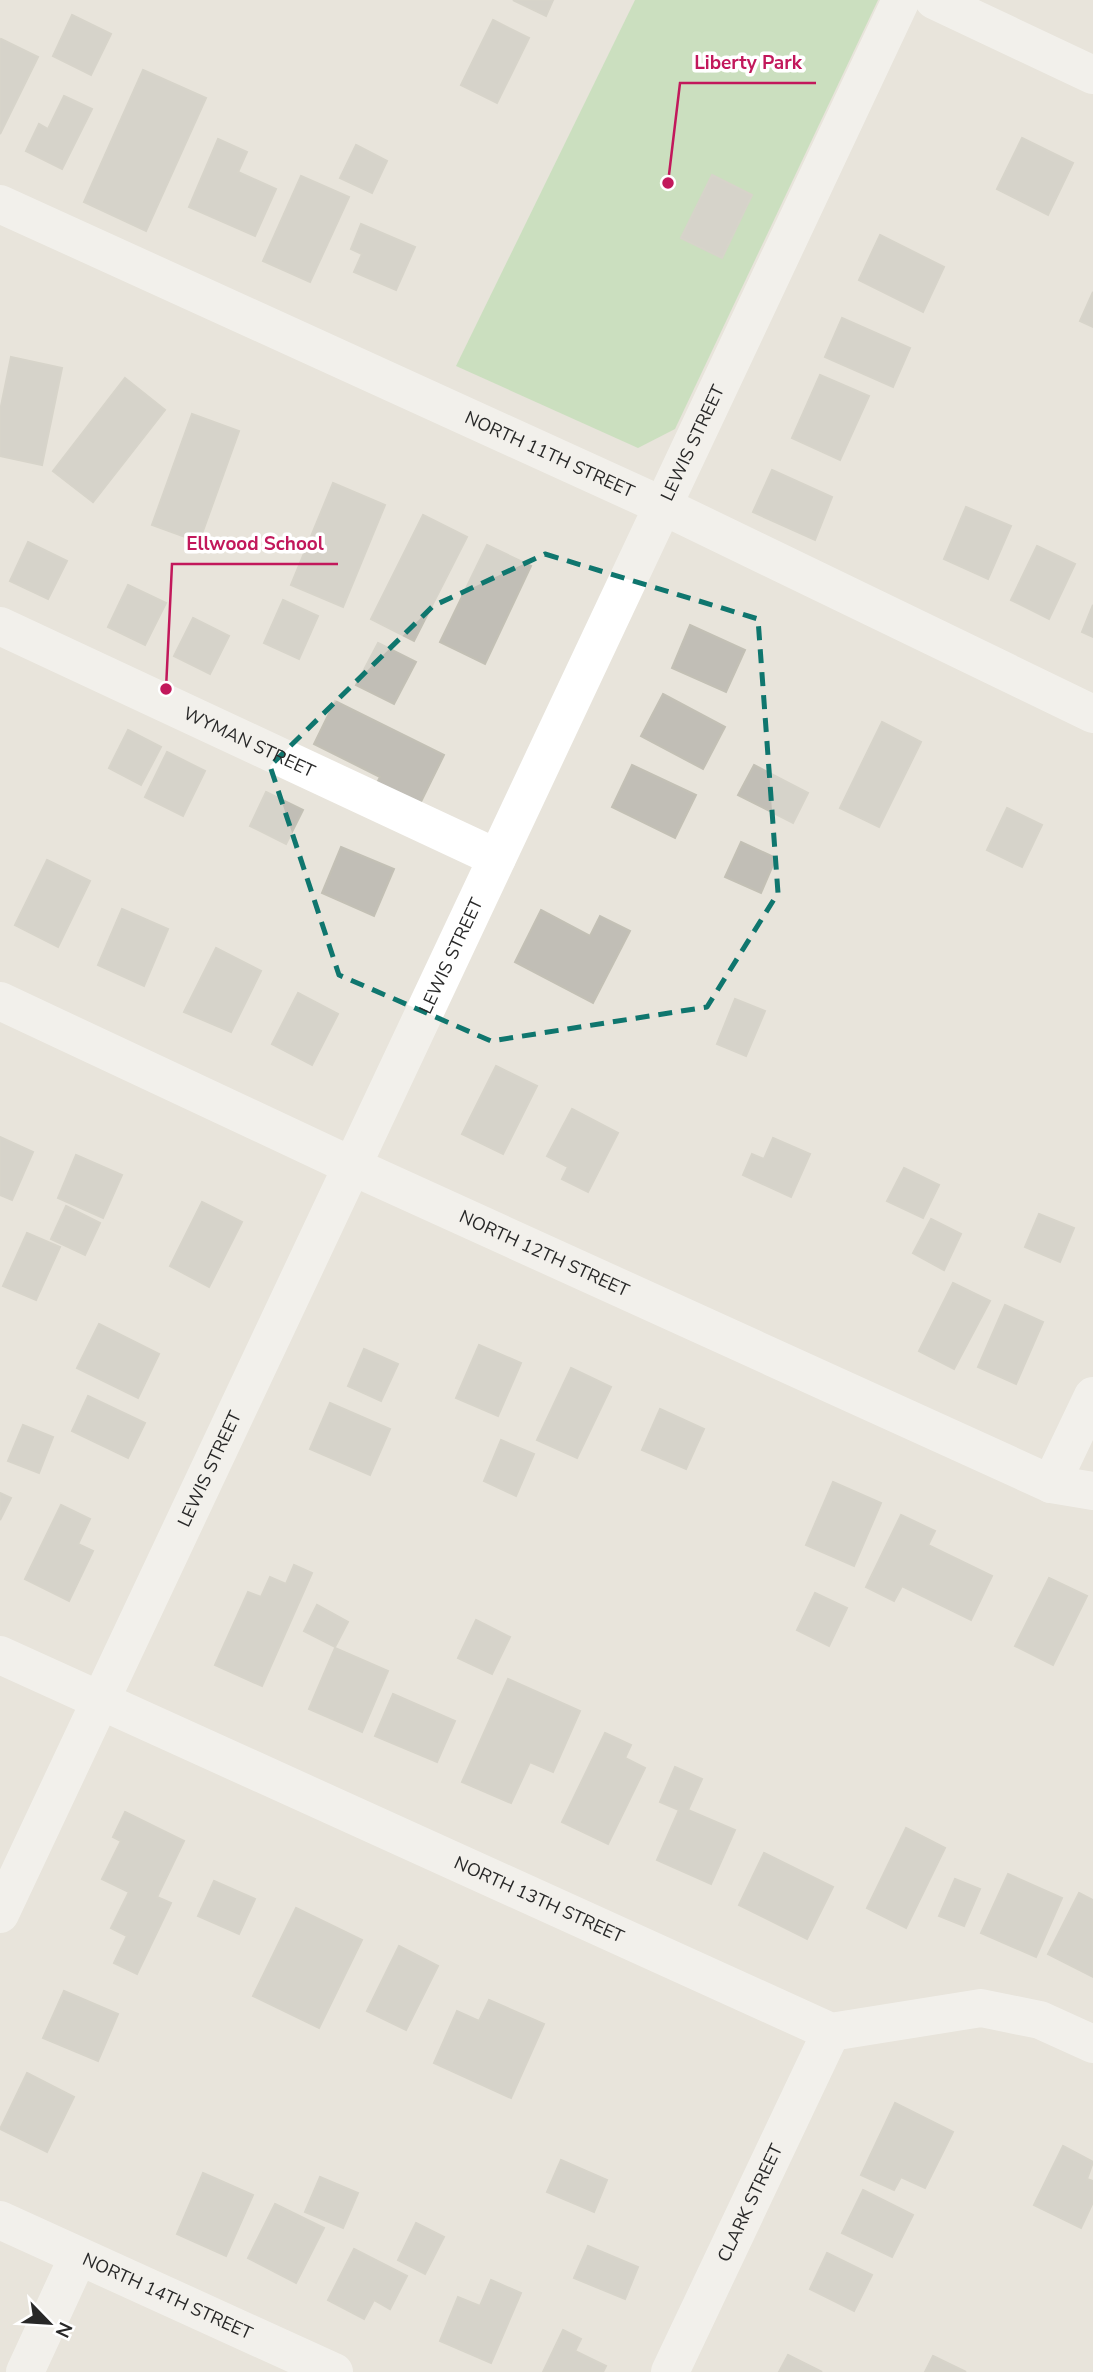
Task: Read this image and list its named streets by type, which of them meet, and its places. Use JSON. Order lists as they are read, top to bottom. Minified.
{"streets":{"street":["LEWIS STREET","NORTH 11TH STREET","WYMAN STREET","NORTH 12TH STREET","NORTH 13TH STREET","CLARK STREET","NORTH 14TH STREET"]},"crossings":[["LEWIS STREET","NORTH 11TH STREET"],["LEWIS STREET","WYMAN STREET"],["LEWIS STREET","NORTH 12TH STREET"],["LEWIS STREET","NORTH 13TH STREET"],["NORTH 13TH STREET","CLARK STREET"]],"places":["Liberty Park","Ellwood School"],"north":"bottom right"}
